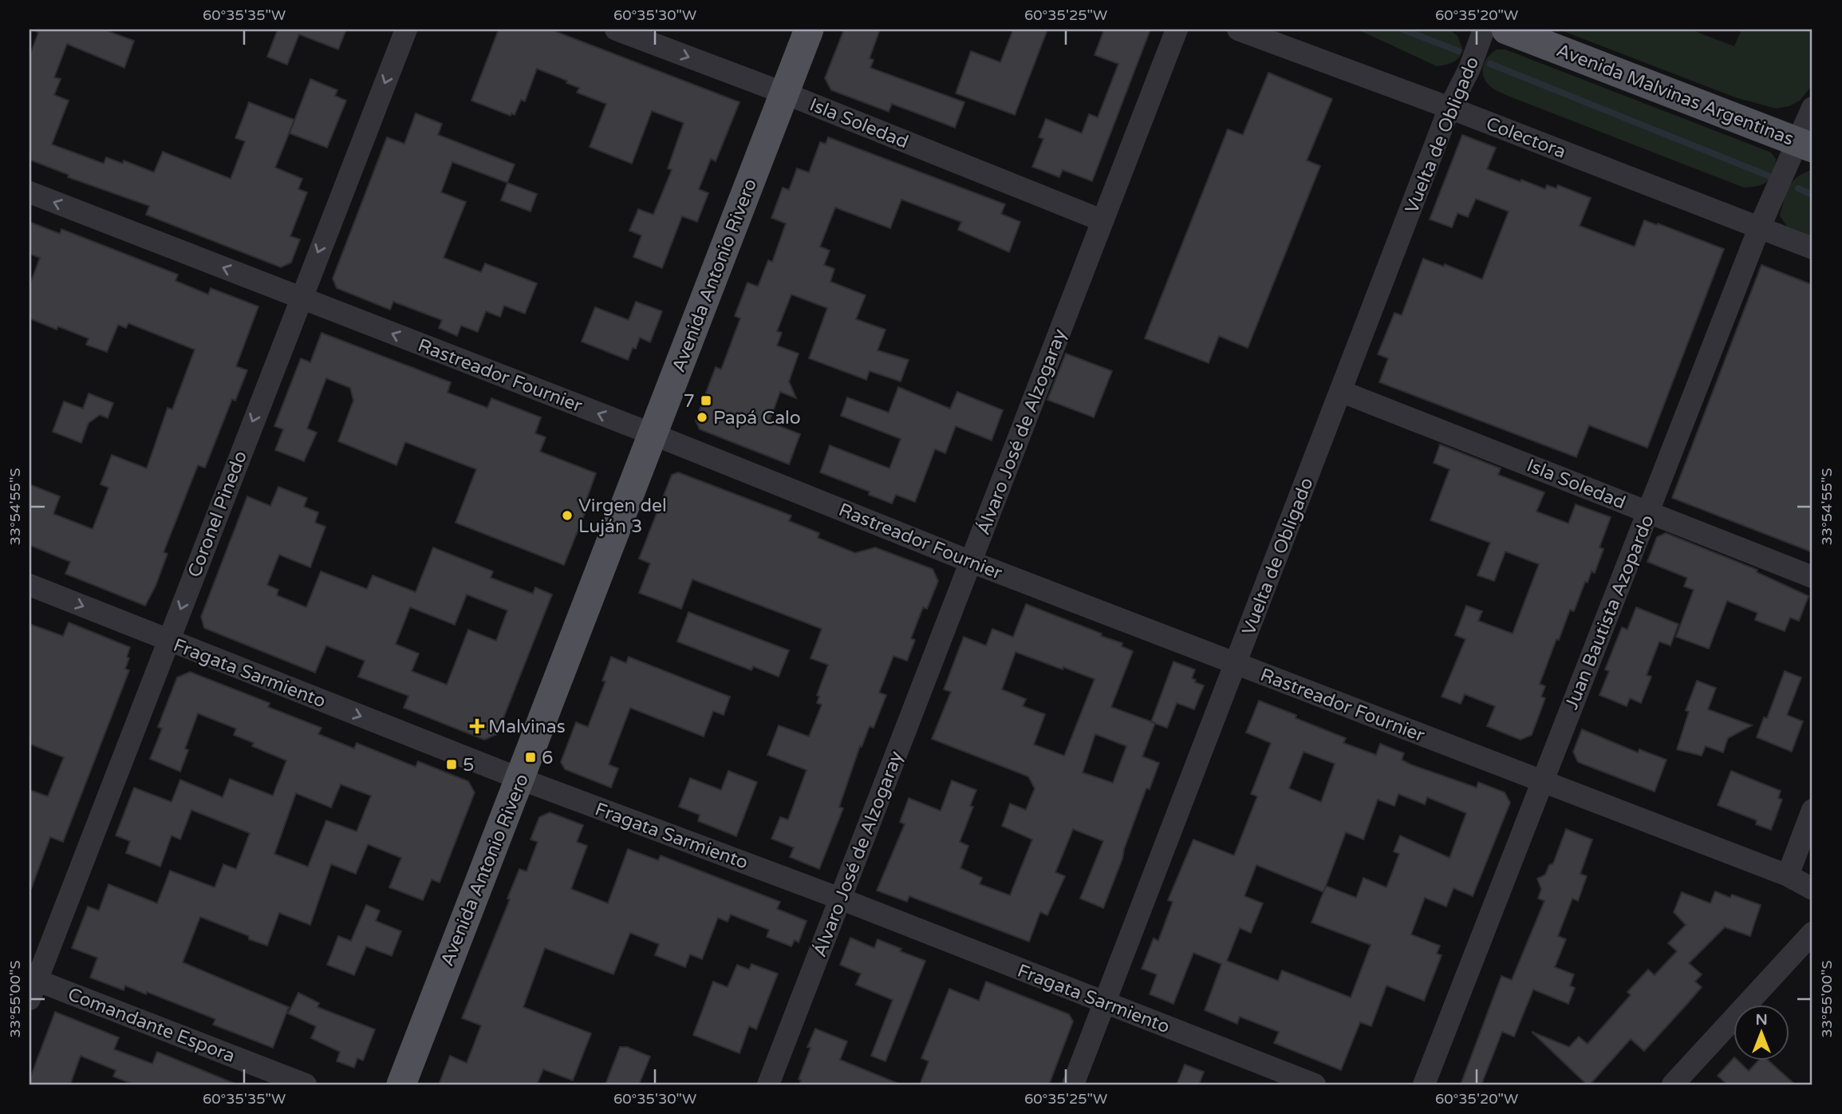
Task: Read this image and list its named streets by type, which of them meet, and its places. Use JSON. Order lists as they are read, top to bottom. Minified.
{"streets":{"main road":["Avenida Malvinas Argentinas","Avenida Antonio Rivero"],"street":["Isla Soledad","Vuelta de Obligado","Colectora","Rastreador Fournier","Álvaro José de Alzogaray","Coronel Pinedo","Juan Bautista Azopardo","Fragata Sarmiento","Comandante Espora"]},"crossings":[["Avenida Malvinas Argentinas","Juan Bautista Azopardo"],["Isla Soledad","Vuelta de Obligado"],["Isla Soledad","Avenida Antonio Rivero"],["Isla Soledad","Álvaro José de Alzogaray"],["Isla Soledad","Juan Bautista Azopardo"],["Vuelta de Obligado","Colectora"],["Vuelta de Obligado","Rastreador Fournier"],["Vuelta de Obligado","Fragata Sarmiento"],["Colectora","Juan Bautista Azopardo"],["Avenida Antonio Rivero","Rastreador Fournier"],["Avenida Antonio Rivero","Fragata Sarmiento"],["Rastreador Fournier","Álvaro José de Alzogaray"],["Rastreador Fournier","Coronel Pinedo"],["Rastreador Fournier","Juan Bautista Azopardo"],["Álvaro José de Alzogaray","Fragata Sarmiento"],["Coronel Pinedo","Fragata Sarmiento"],["Coronel Pinedo","Comandante Espora"]],"one_way":["Coronel Pinedo","Fragata Sarmiento"],"places":{"transit":["7","6","5"],"other":["Papá Calo","Virgen del Luján 3"],"health":["Malvinas"]},"north":"top","coordinates":["60°35'35\"W","60°35'30\"W","60°35'25\"W","60°35'20\"W","33°54'55\"S","33°55'00\"S"]}
